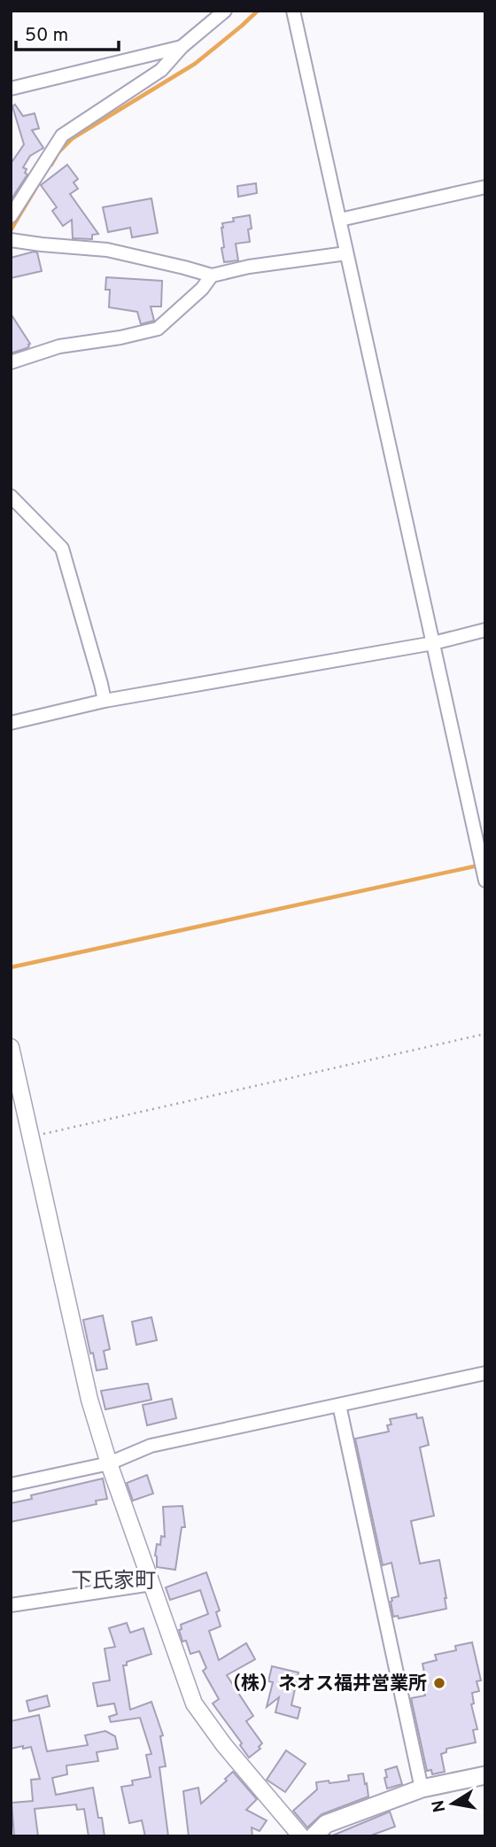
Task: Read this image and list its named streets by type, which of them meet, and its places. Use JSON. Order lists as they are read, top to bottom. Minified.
{"districts":["下氏家町"],"places":["（株）ネオス福井営業所"],"scale_bar":"50 m","north":"left"}
